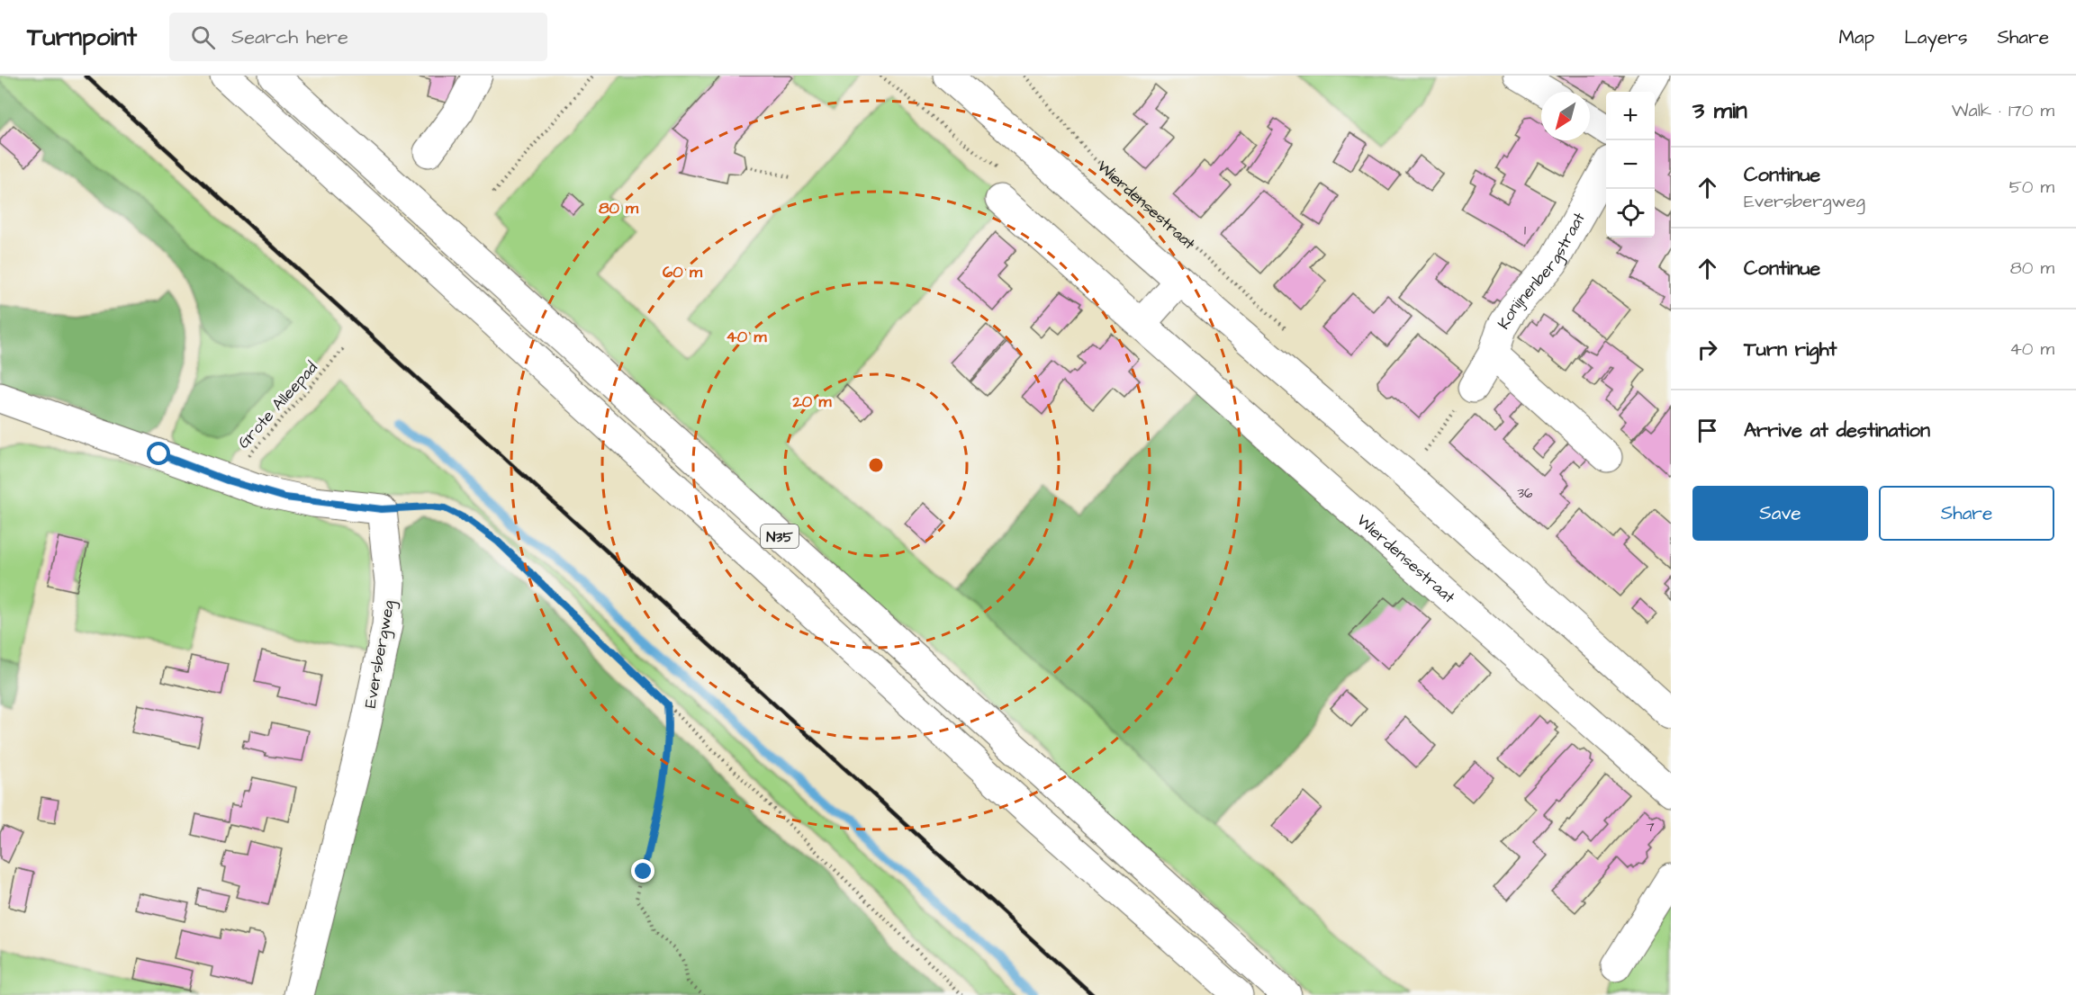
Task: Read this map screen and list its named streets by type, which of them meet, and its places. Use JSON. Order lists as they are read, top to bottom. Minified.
{"streets":{"street":["Wierdensestraat","Konijnenbergstraat","N35","Eversbergweg"],"path":["Grote Alleepad"]},"house_numbers":["1","36","7"],"north":"bottom left","page":{"header":"Turnpoint","search":"Search here","nav":["Map","Layers","Share"],"heading":["3 min","Walk · 170 m"],"map_buttons":["+","−"],"list":[["Continue","Eversbergweg","50 m"],["Continue","80 m"],["Turn right","40 m"],"Arrive at destination"],"buttons":["Save","Share"]},"rings":["80 m","60 m","40 m","20 m"]}
